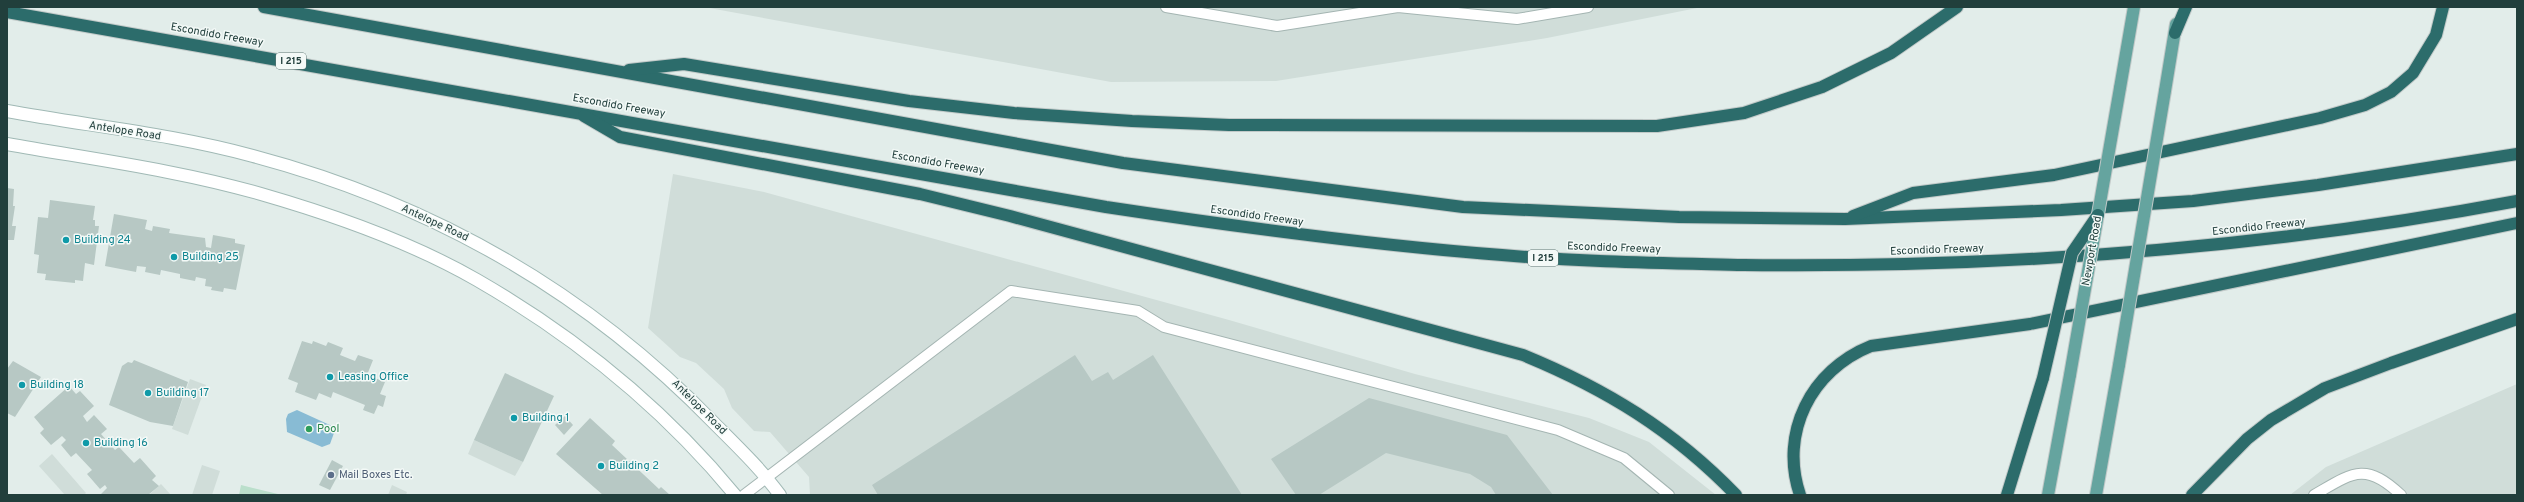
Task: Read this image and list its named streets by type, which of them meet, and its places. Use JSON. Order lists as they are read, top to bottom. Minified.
{"streets":{"highway":["Escondido Freeway","I 215"],"main road":["Antelope Road","Newport Road"]},"places":["Building 24","Building 25","Leasing Office","Building 18","Building 17","Building 1","Pool","Building 16","Building 2","Mail Boxes Etc."]}
